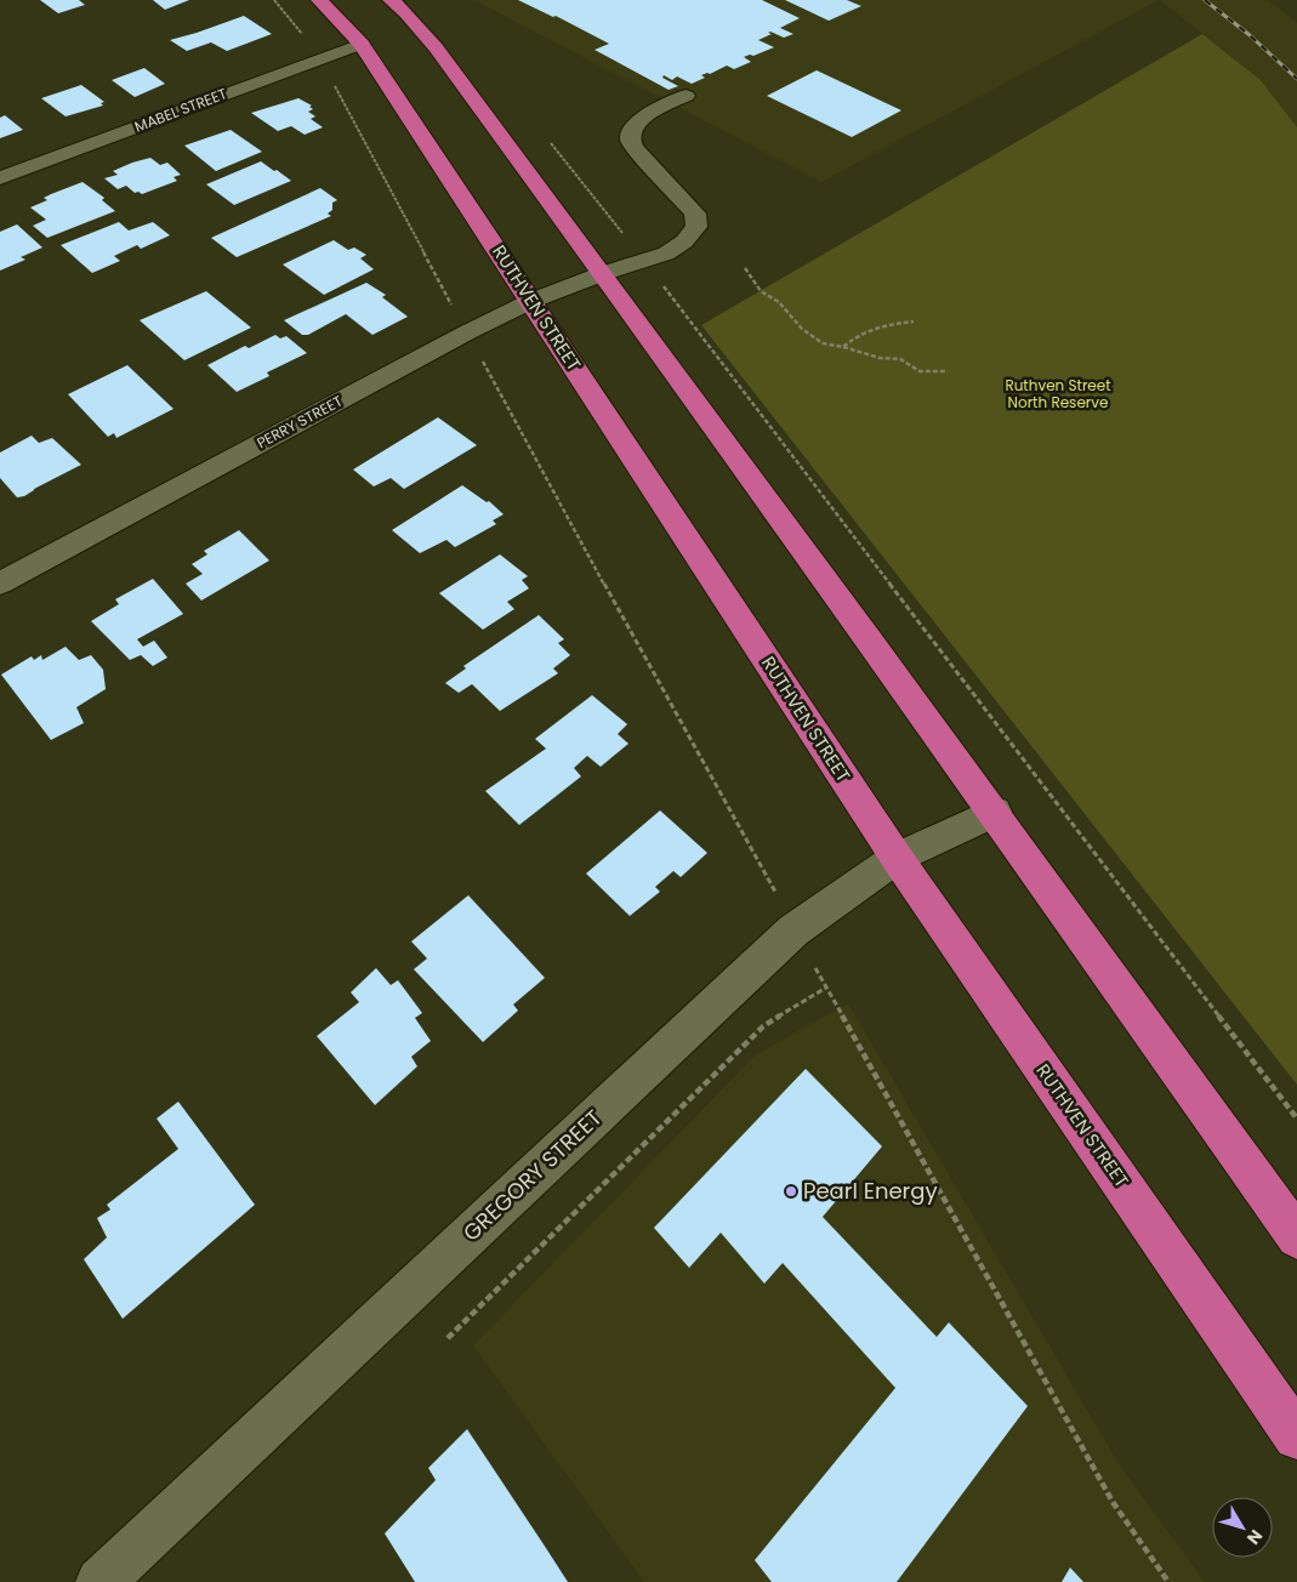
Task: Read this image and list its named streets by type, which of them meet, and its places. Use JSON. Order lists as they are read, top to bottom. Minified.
{"streets":{"highway":["RUTHVEN STREET"],"street":["MABEL STREET","PERRY STREET","GREGORY STREET"]},"crossings":[["MABEL STREET","RUTHVEN STREET"],["RUTHVEN STREET","PERRY STREET"],["RUTHVEN STREET","GREGORY STREET"]],"parks":["Ruthven Street North Reserve"],"places":["Pearl Energy"],"north":"bottom right"}
